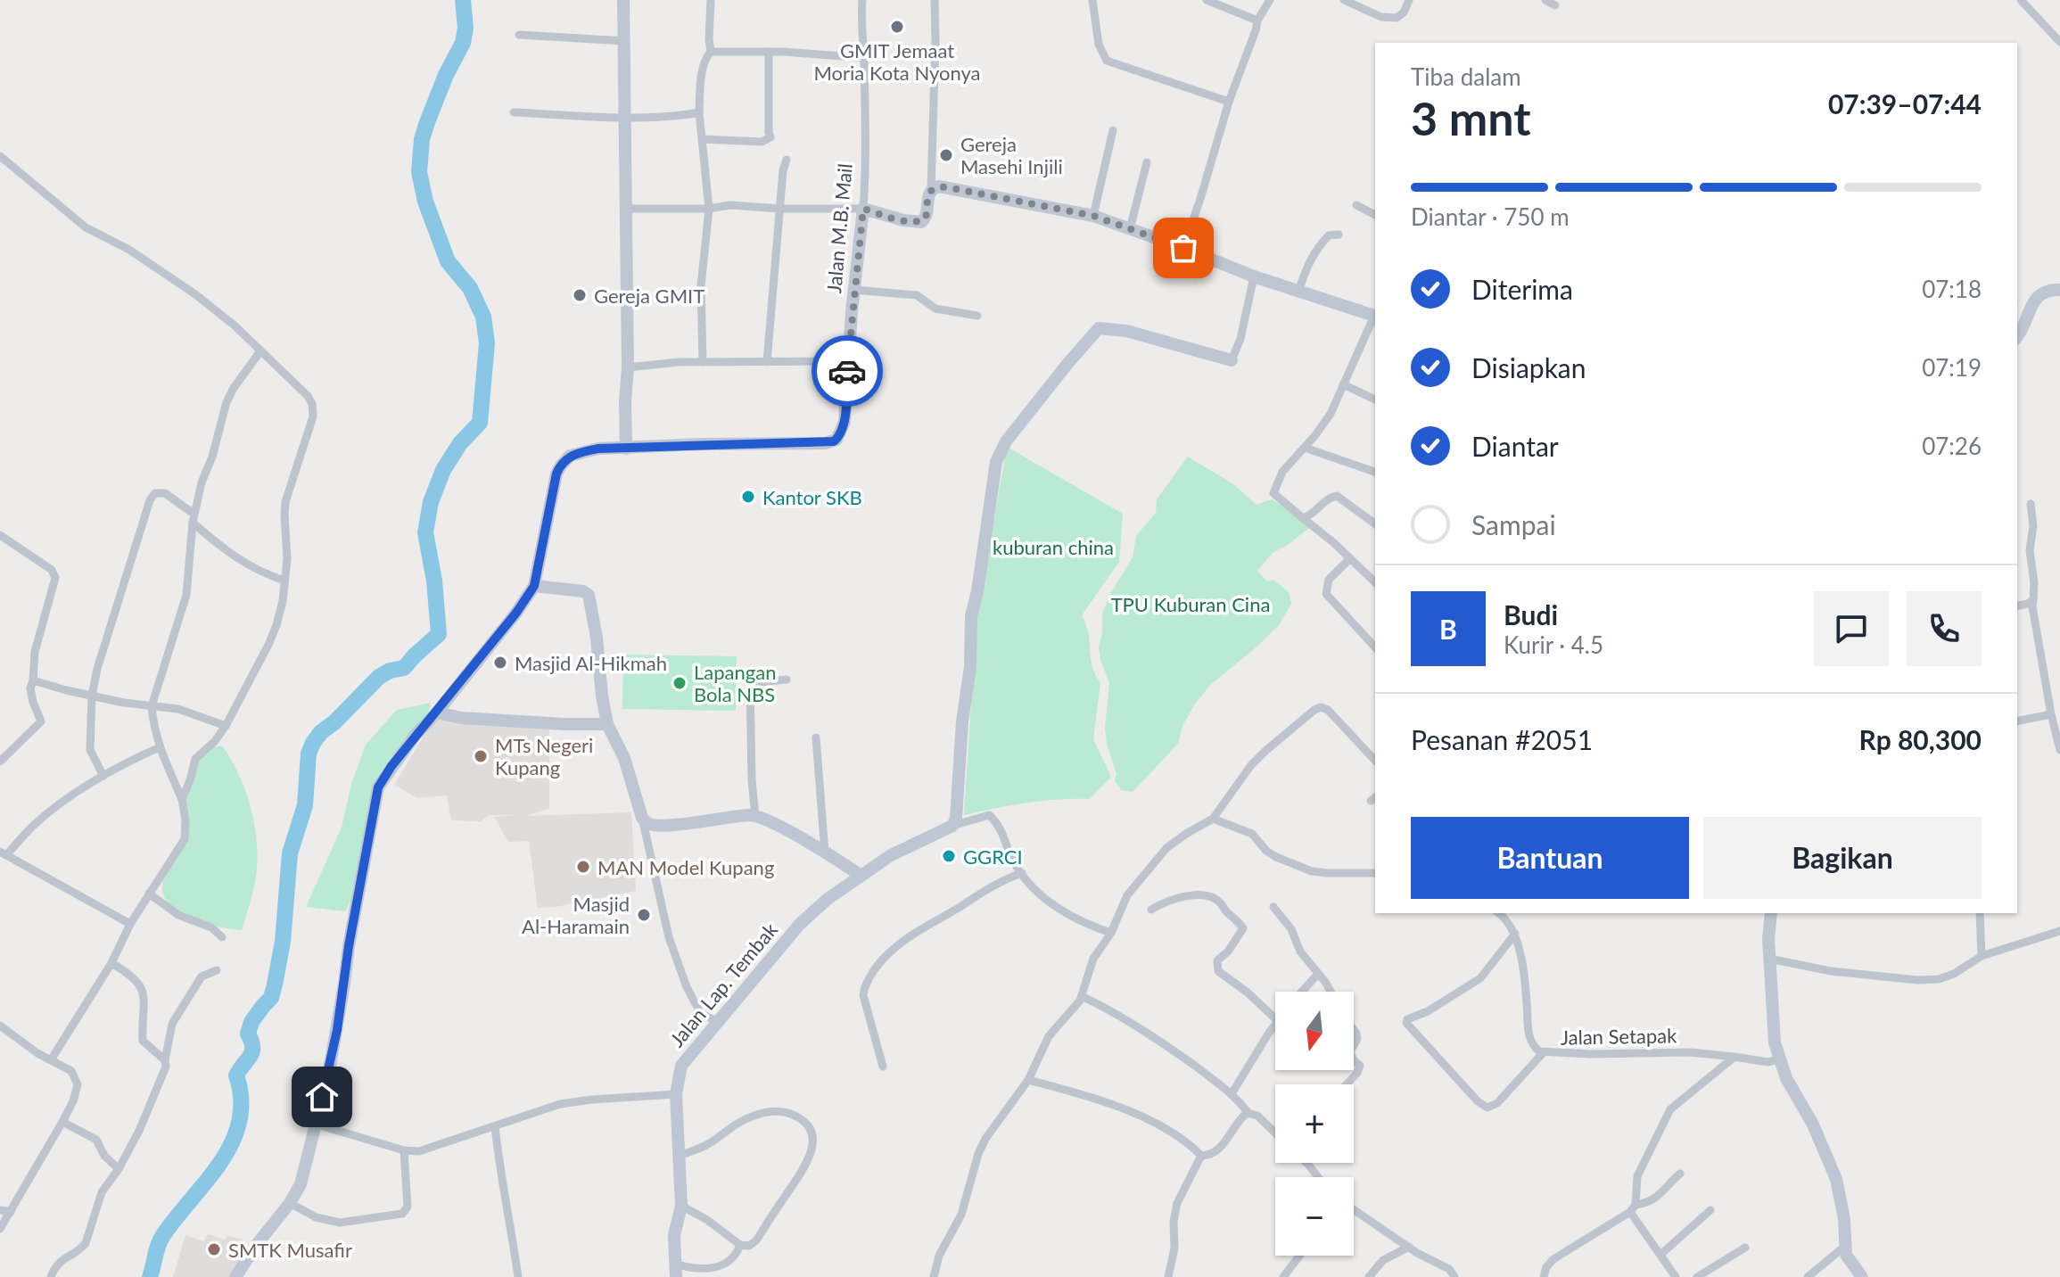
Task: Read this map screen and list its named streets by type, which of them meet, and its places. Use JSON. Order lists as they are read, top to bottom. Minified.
{"streets":{"street":["Jalan M.B. Mail","Jalan Lap. Tembak","Jalan Setapak"]},"parks":["kuburan china","TPU Kuburan Cina"],"places":["GMIT Jemaat Moria Kota Nyonya","Gereja Masehi Injili","Gereja GMIT","Kantor SKB","Masjid Al-Hikmah","Lapangan Bola NBS","MTs Negeri Kupang","GGRCI","MAN Model Kupang","Masjid Al-Haramain","SMTK Musafir"],"north":"bottom","page":{"heading":["3 mnt","Tiba dalam","07:39–07:44"],"panel":["Budi","Kurir · 4.5","Pesanan #2051","Rp 80,300"],"bar":"Diantar · 750 m","list":[["Diterima","07:18"],["Disiapkan","07:19"],["Diantar","07:26"],"Sampai"],"round":"B","buttons":["Bantuan","Bagikan"],"map_buttons":["+","−"]}}
